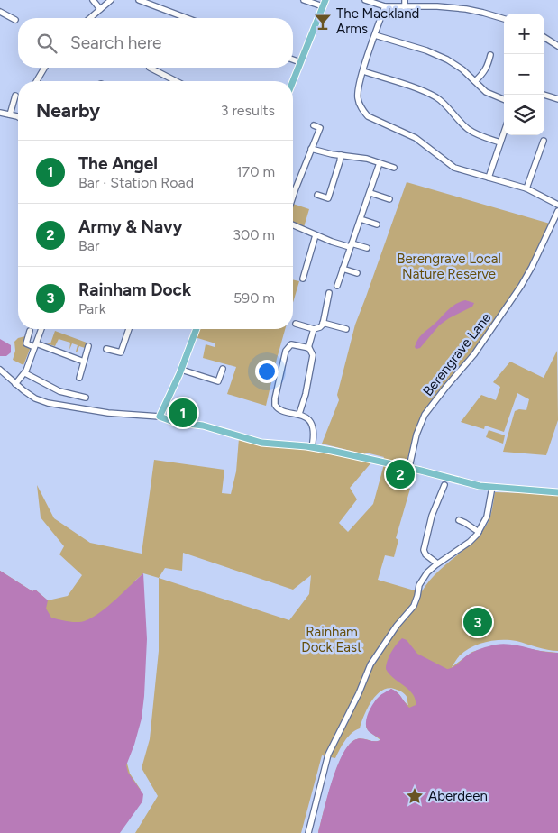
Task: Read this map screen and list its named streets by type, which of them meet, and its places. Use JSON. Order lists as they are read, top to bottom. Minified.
{"streets":{"street":["Berengrave Lane"]},"parks":["Berengrave Local Nature Reserve","Rainham Dock East"],"places":{"bar":["The Mackland Arms"],"place":["Aberdeen"]},"page":{"map_buttons":["+","−"],"search":"Search here","heading":["Nearby","3 results"],"list":[{"mark":"1","name":"The Angel","note":"Bar · Station Road","value":"170 m"},{"mark":"2","name":"Army & Navy","note":"Bar","value":"300 m"},{"mark":"3","name":"Rainham Dock","note":"Park","value":"590 m"}],"pins":["1","2","3"]}}
